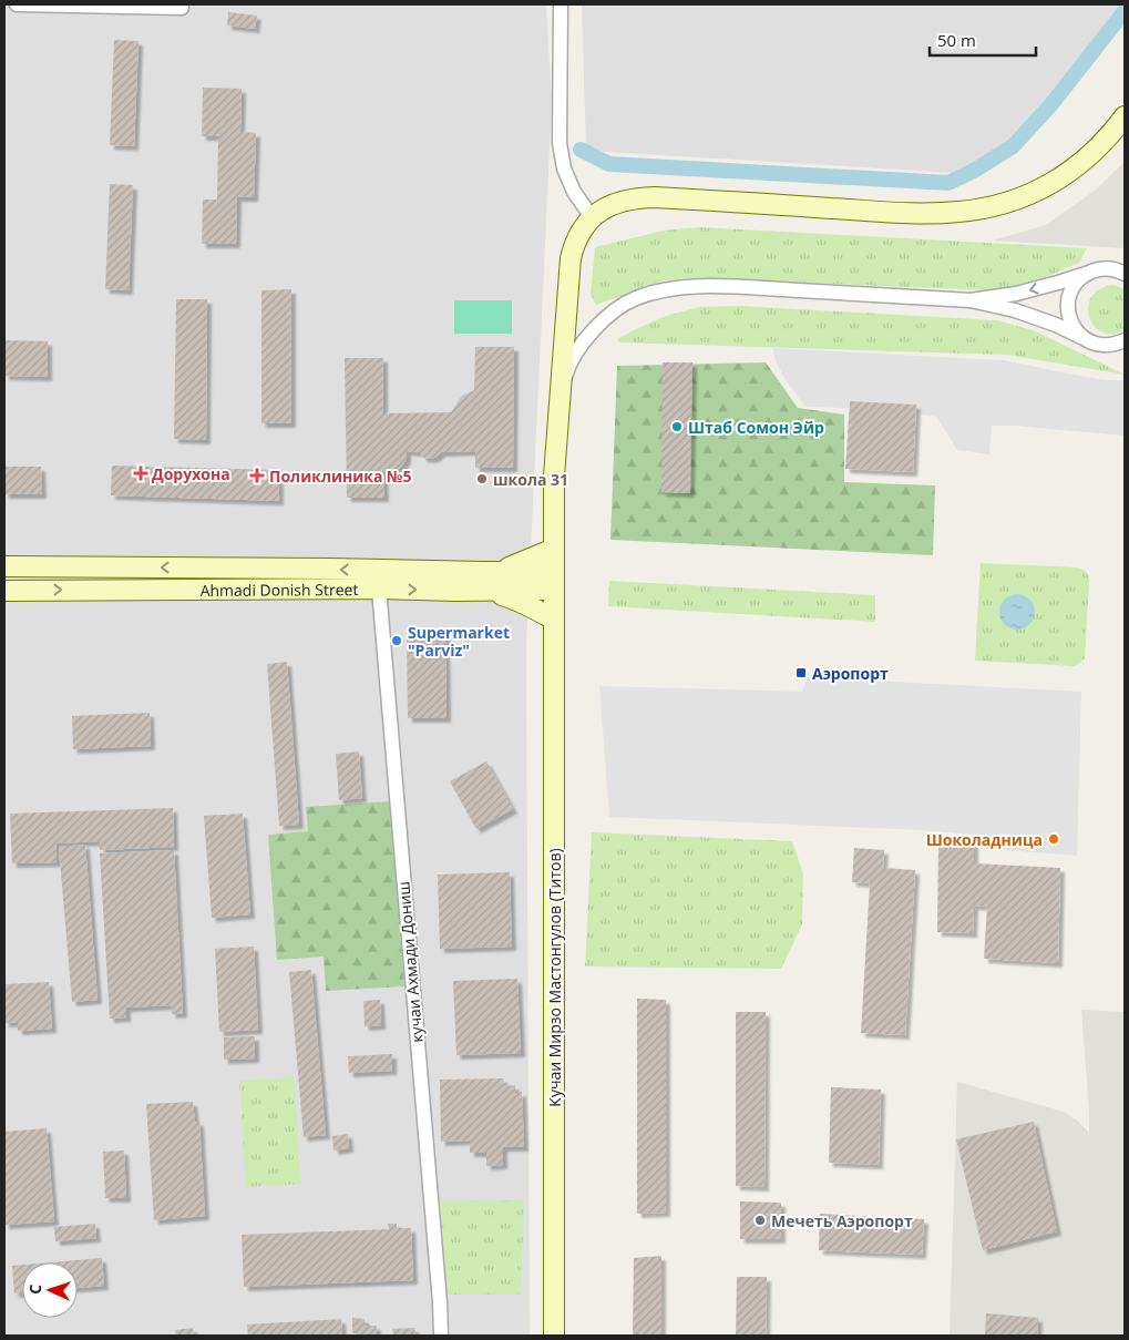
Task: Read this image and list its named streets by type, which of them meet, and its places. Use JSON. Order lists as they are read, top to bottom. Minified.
{"streets":{"street":["Ahmadi Donish Street","кучаи Ахмади Дониш","Кучаи Мирзо Мастонгулов (Титов)"]},"crossings":[["Ahmadi Donish Street","кучаи Ахмади Дониш"],["Ahmadi Donish Street","Кучаи Мирзо Мастонгулов (Титов)"]],"places":{"other":["Штаб Сомон Эйр","школа 31","Supermarket \"Parviz\"","Шоколадница","Мечеть Аэропорт"],"health":["Дорухона","Поликлиника №5"],"transit":["Аэропорт"]},"scale_bar":"50 m","north":"left"}
